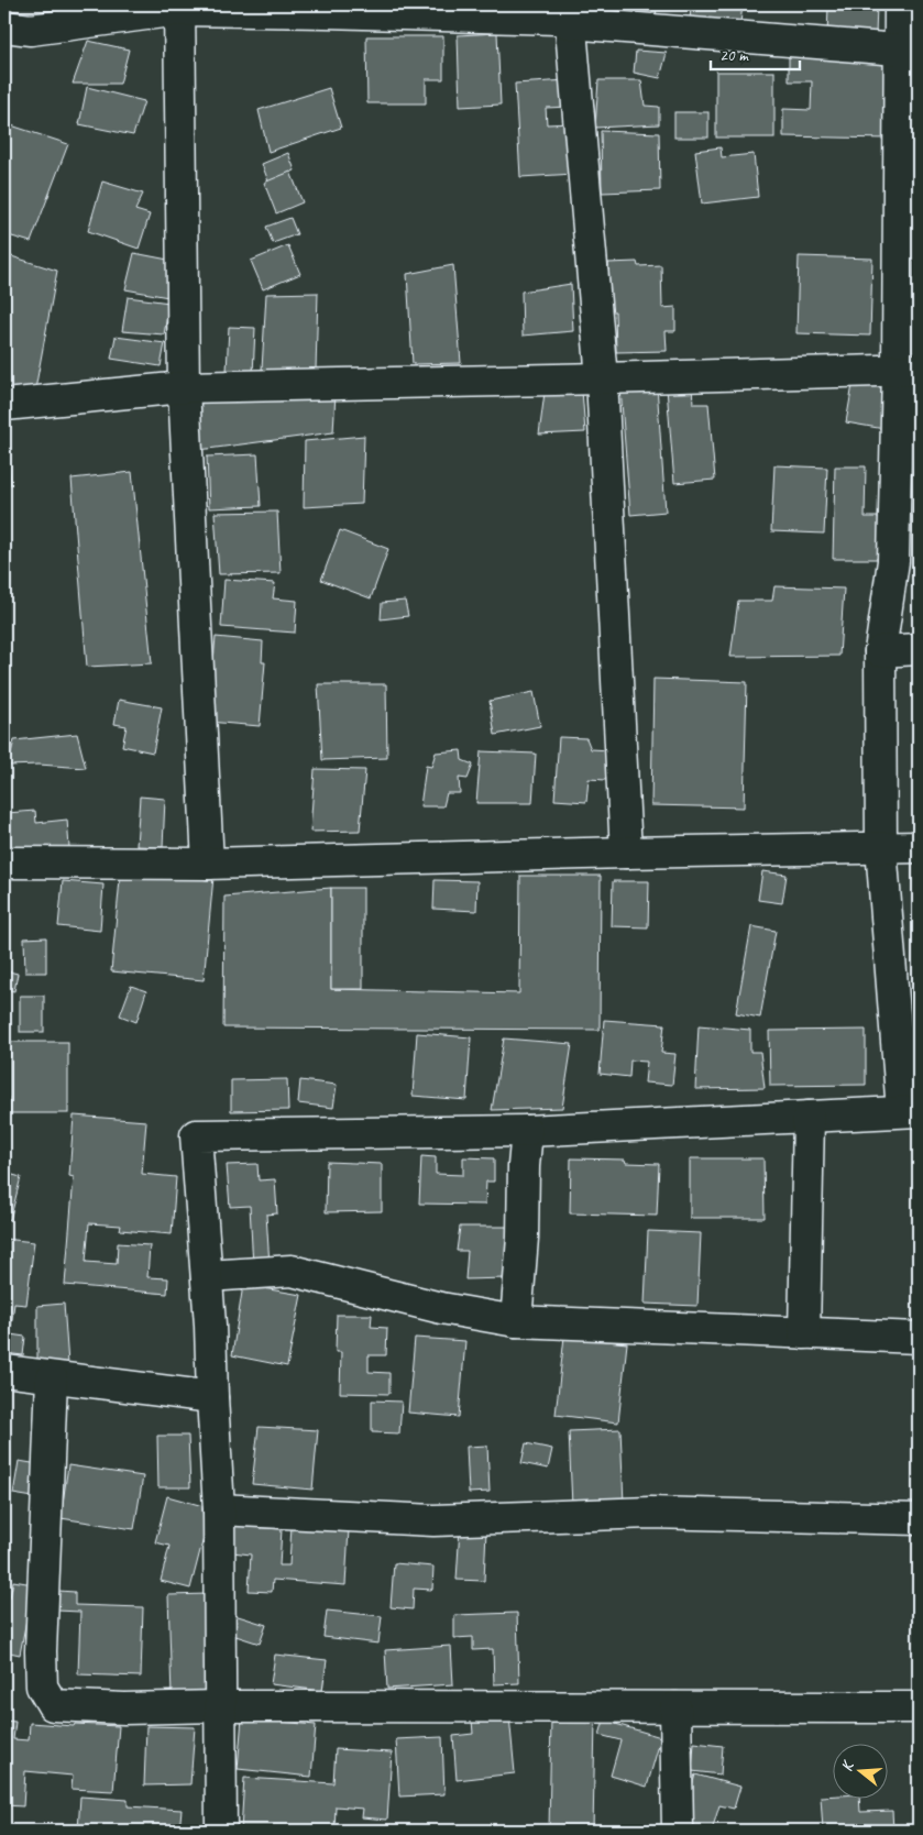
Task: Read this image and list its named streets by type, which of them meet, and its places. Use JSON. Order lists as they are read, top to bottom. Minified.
{"scale_bar":"20 m","north":"left"}
